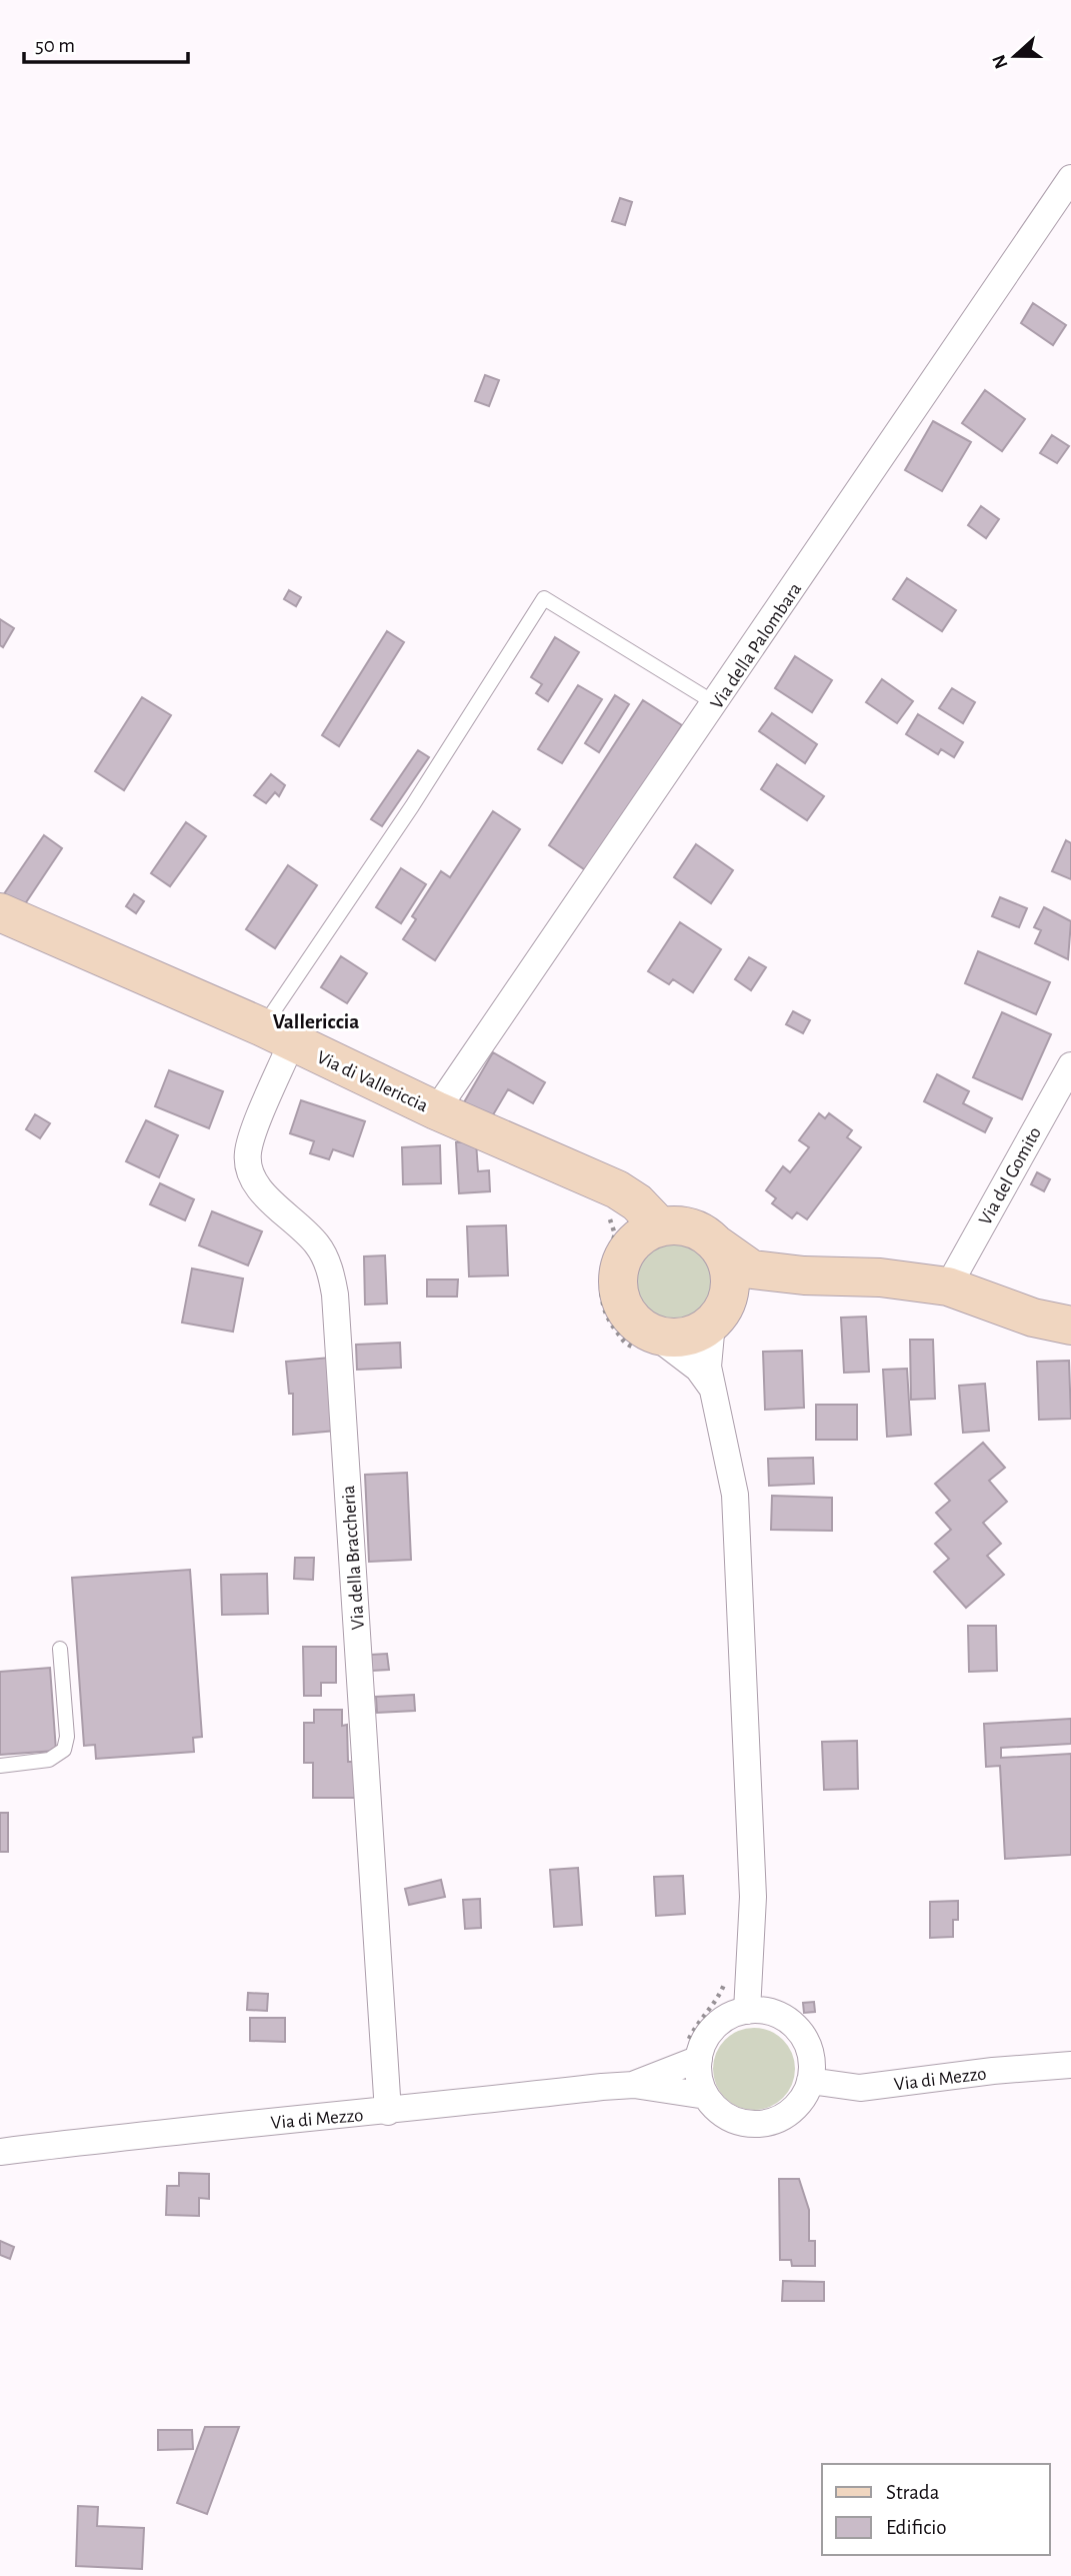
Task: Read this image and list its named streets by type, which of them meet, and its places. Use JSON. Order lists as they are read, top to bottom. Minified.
{"streets":{"street":["Via della Palombara","Via di Vallericcia","Via del Gomito","Via della Braccheria","Via di Mezzo"]},"crossings":[["Via della Palombara","Via di Vallericcia"],["Via di Vallericcia","Via della Braccheria"],["Via della Braccheria","Via di Mezzo"]],"districts":["Vallericcia"],"legend":["Strada","Edificio"],"scale_bar":"50 m","north":"left"}
